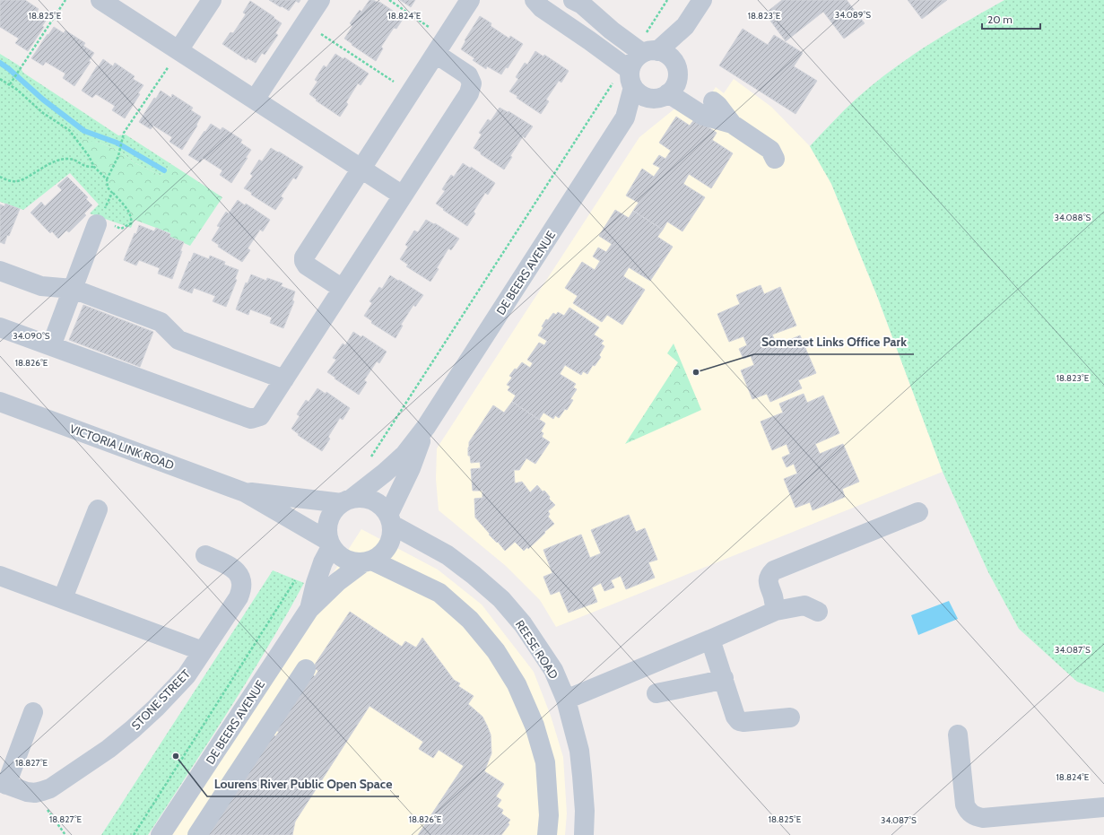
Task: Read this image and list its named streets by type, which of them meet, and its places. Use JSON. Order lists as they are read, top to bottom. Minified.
{"streets":{"street":["DE BEERS AVENUE","VICTORIA LINK ROAD","REESE ROAD","STONE STREET"]},"crossings":[["DE BEERS AVENUE","VICTORIA LINK ROAD"],["DE BEERS AVENUE","REESE ROAD"],["VICTORIA LINK ROAD","REESE ROAD"]],"places":["Somerset Links Office Park","Lourens River Public Open Space"],"scale_bar":"20 m","coordinates":["34.089°S","18.825°E","18.824°E","18.823°E","34.088°S","34.090°S","18.826°E","34.087°S","18.827°E"]}
